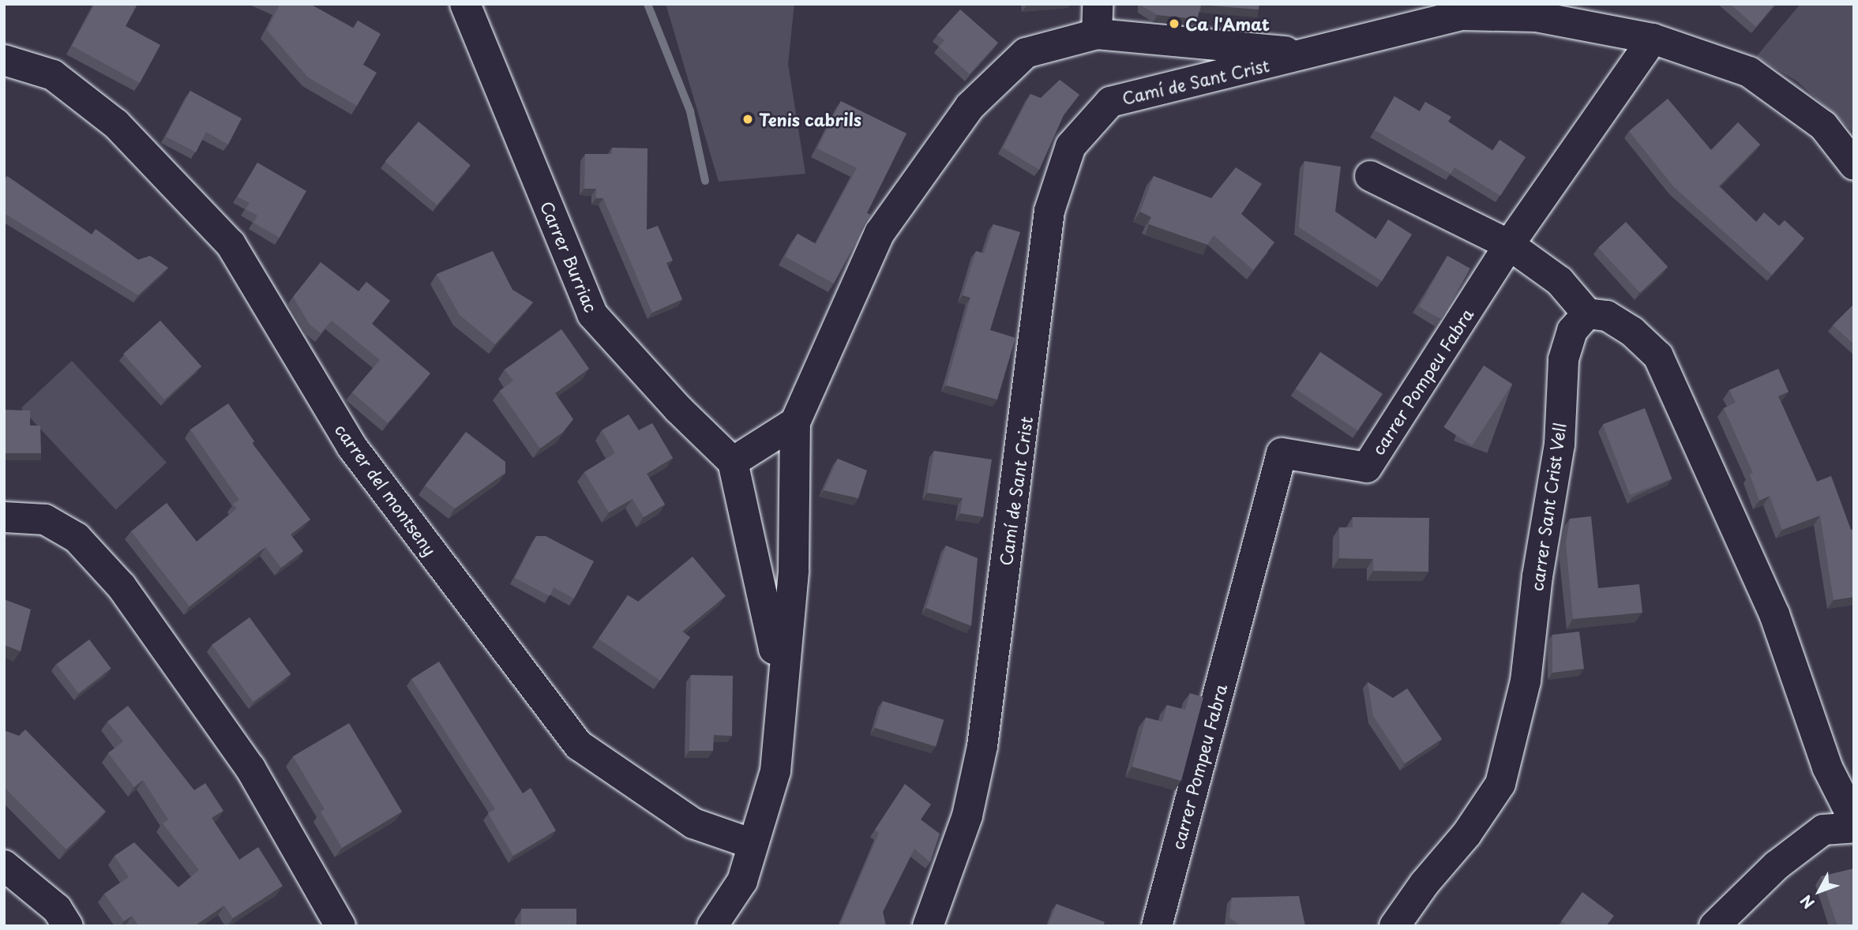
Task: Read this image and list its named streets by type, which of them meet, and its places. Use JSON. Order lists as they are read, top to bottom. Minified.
{"streets":{"street":["Camí de Sant Crist","Carrer Burriac","carrer Pompeu Fabra","carrer del montseny","carrer Sant Crist Vell"]},"crossings":[["Camí de Sant Crist","carrer Pompeu Fabra"]],"places":["Ca l'Amat","Tenis cabrils"],"north":"bottom left"}
